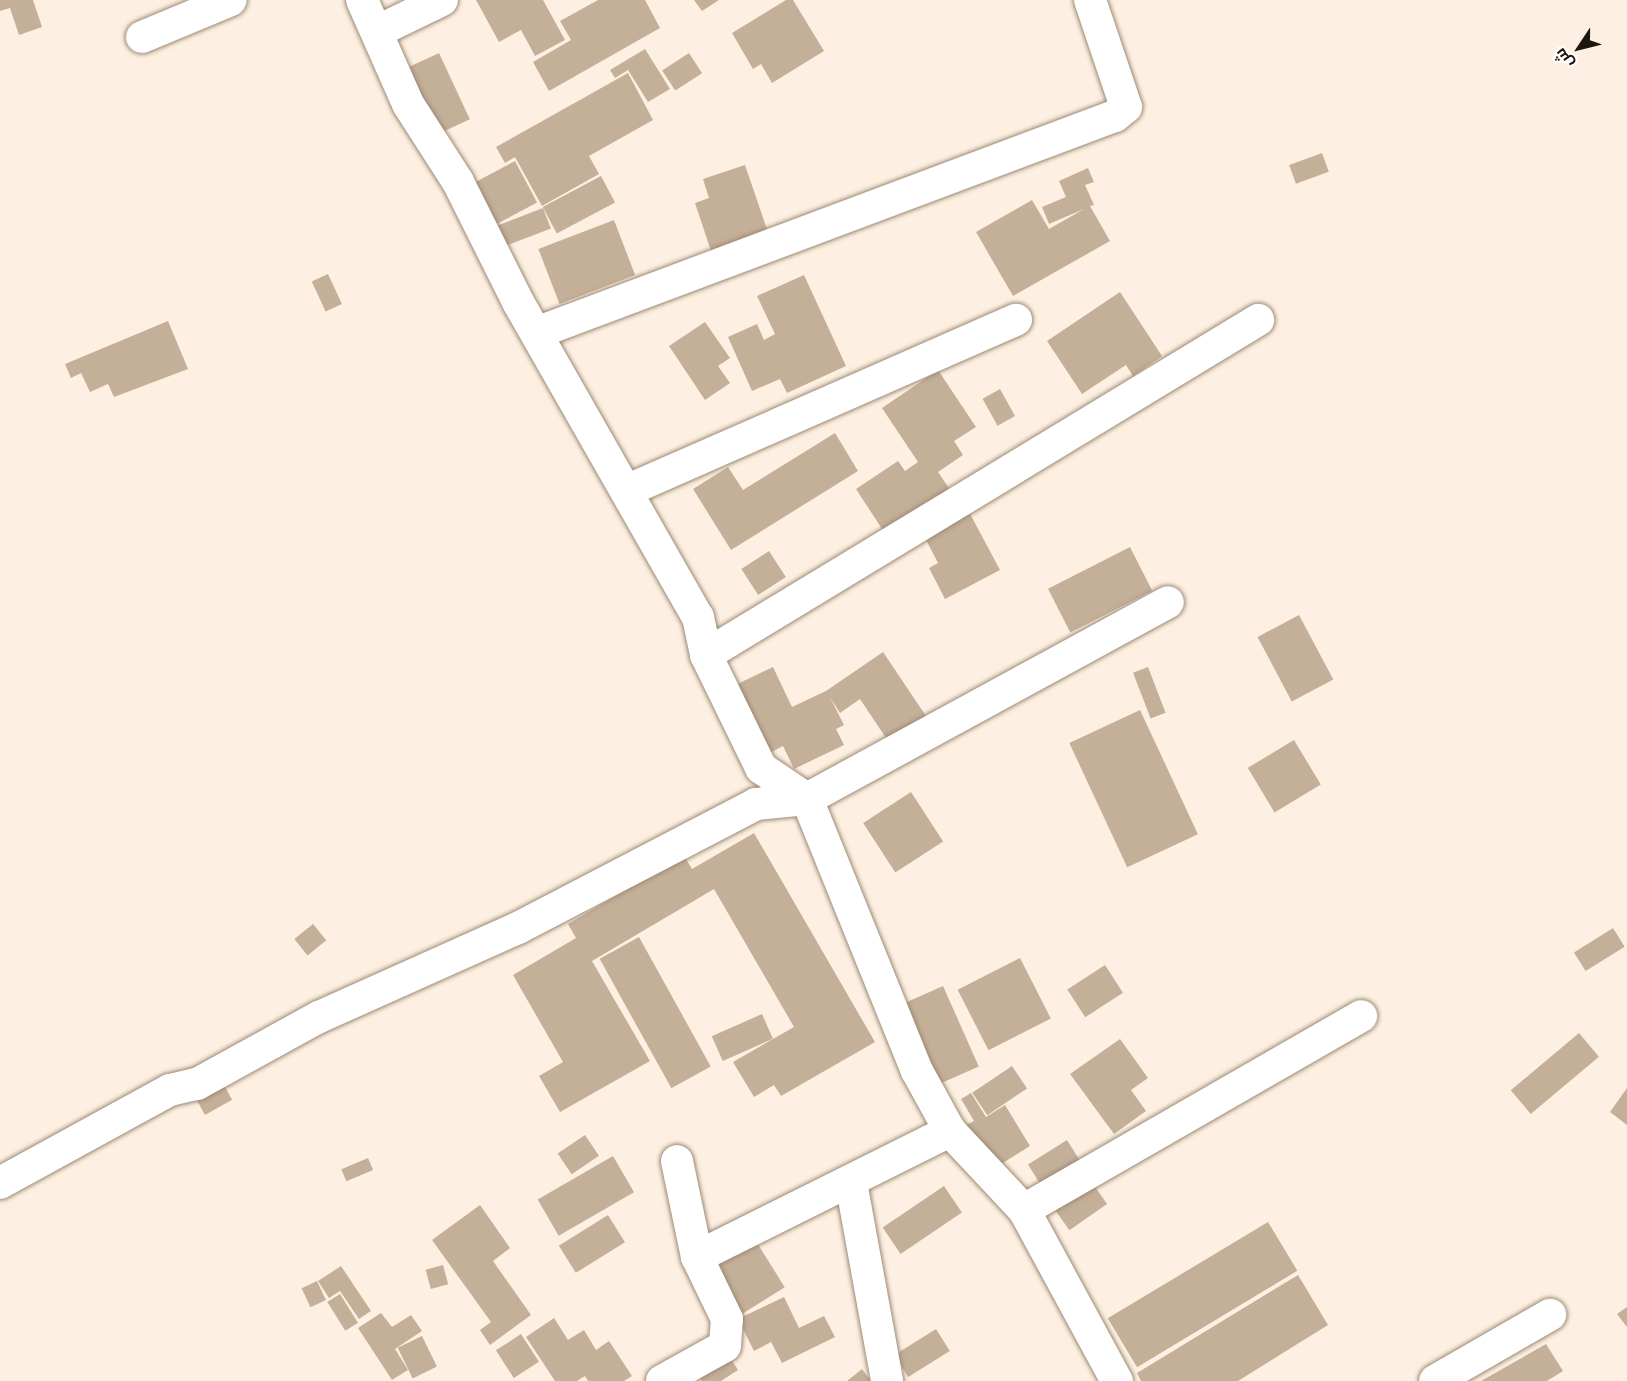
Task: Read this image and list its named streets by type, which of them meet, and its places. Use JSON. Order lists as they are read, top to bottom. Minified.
{"north":"bottom left"}
